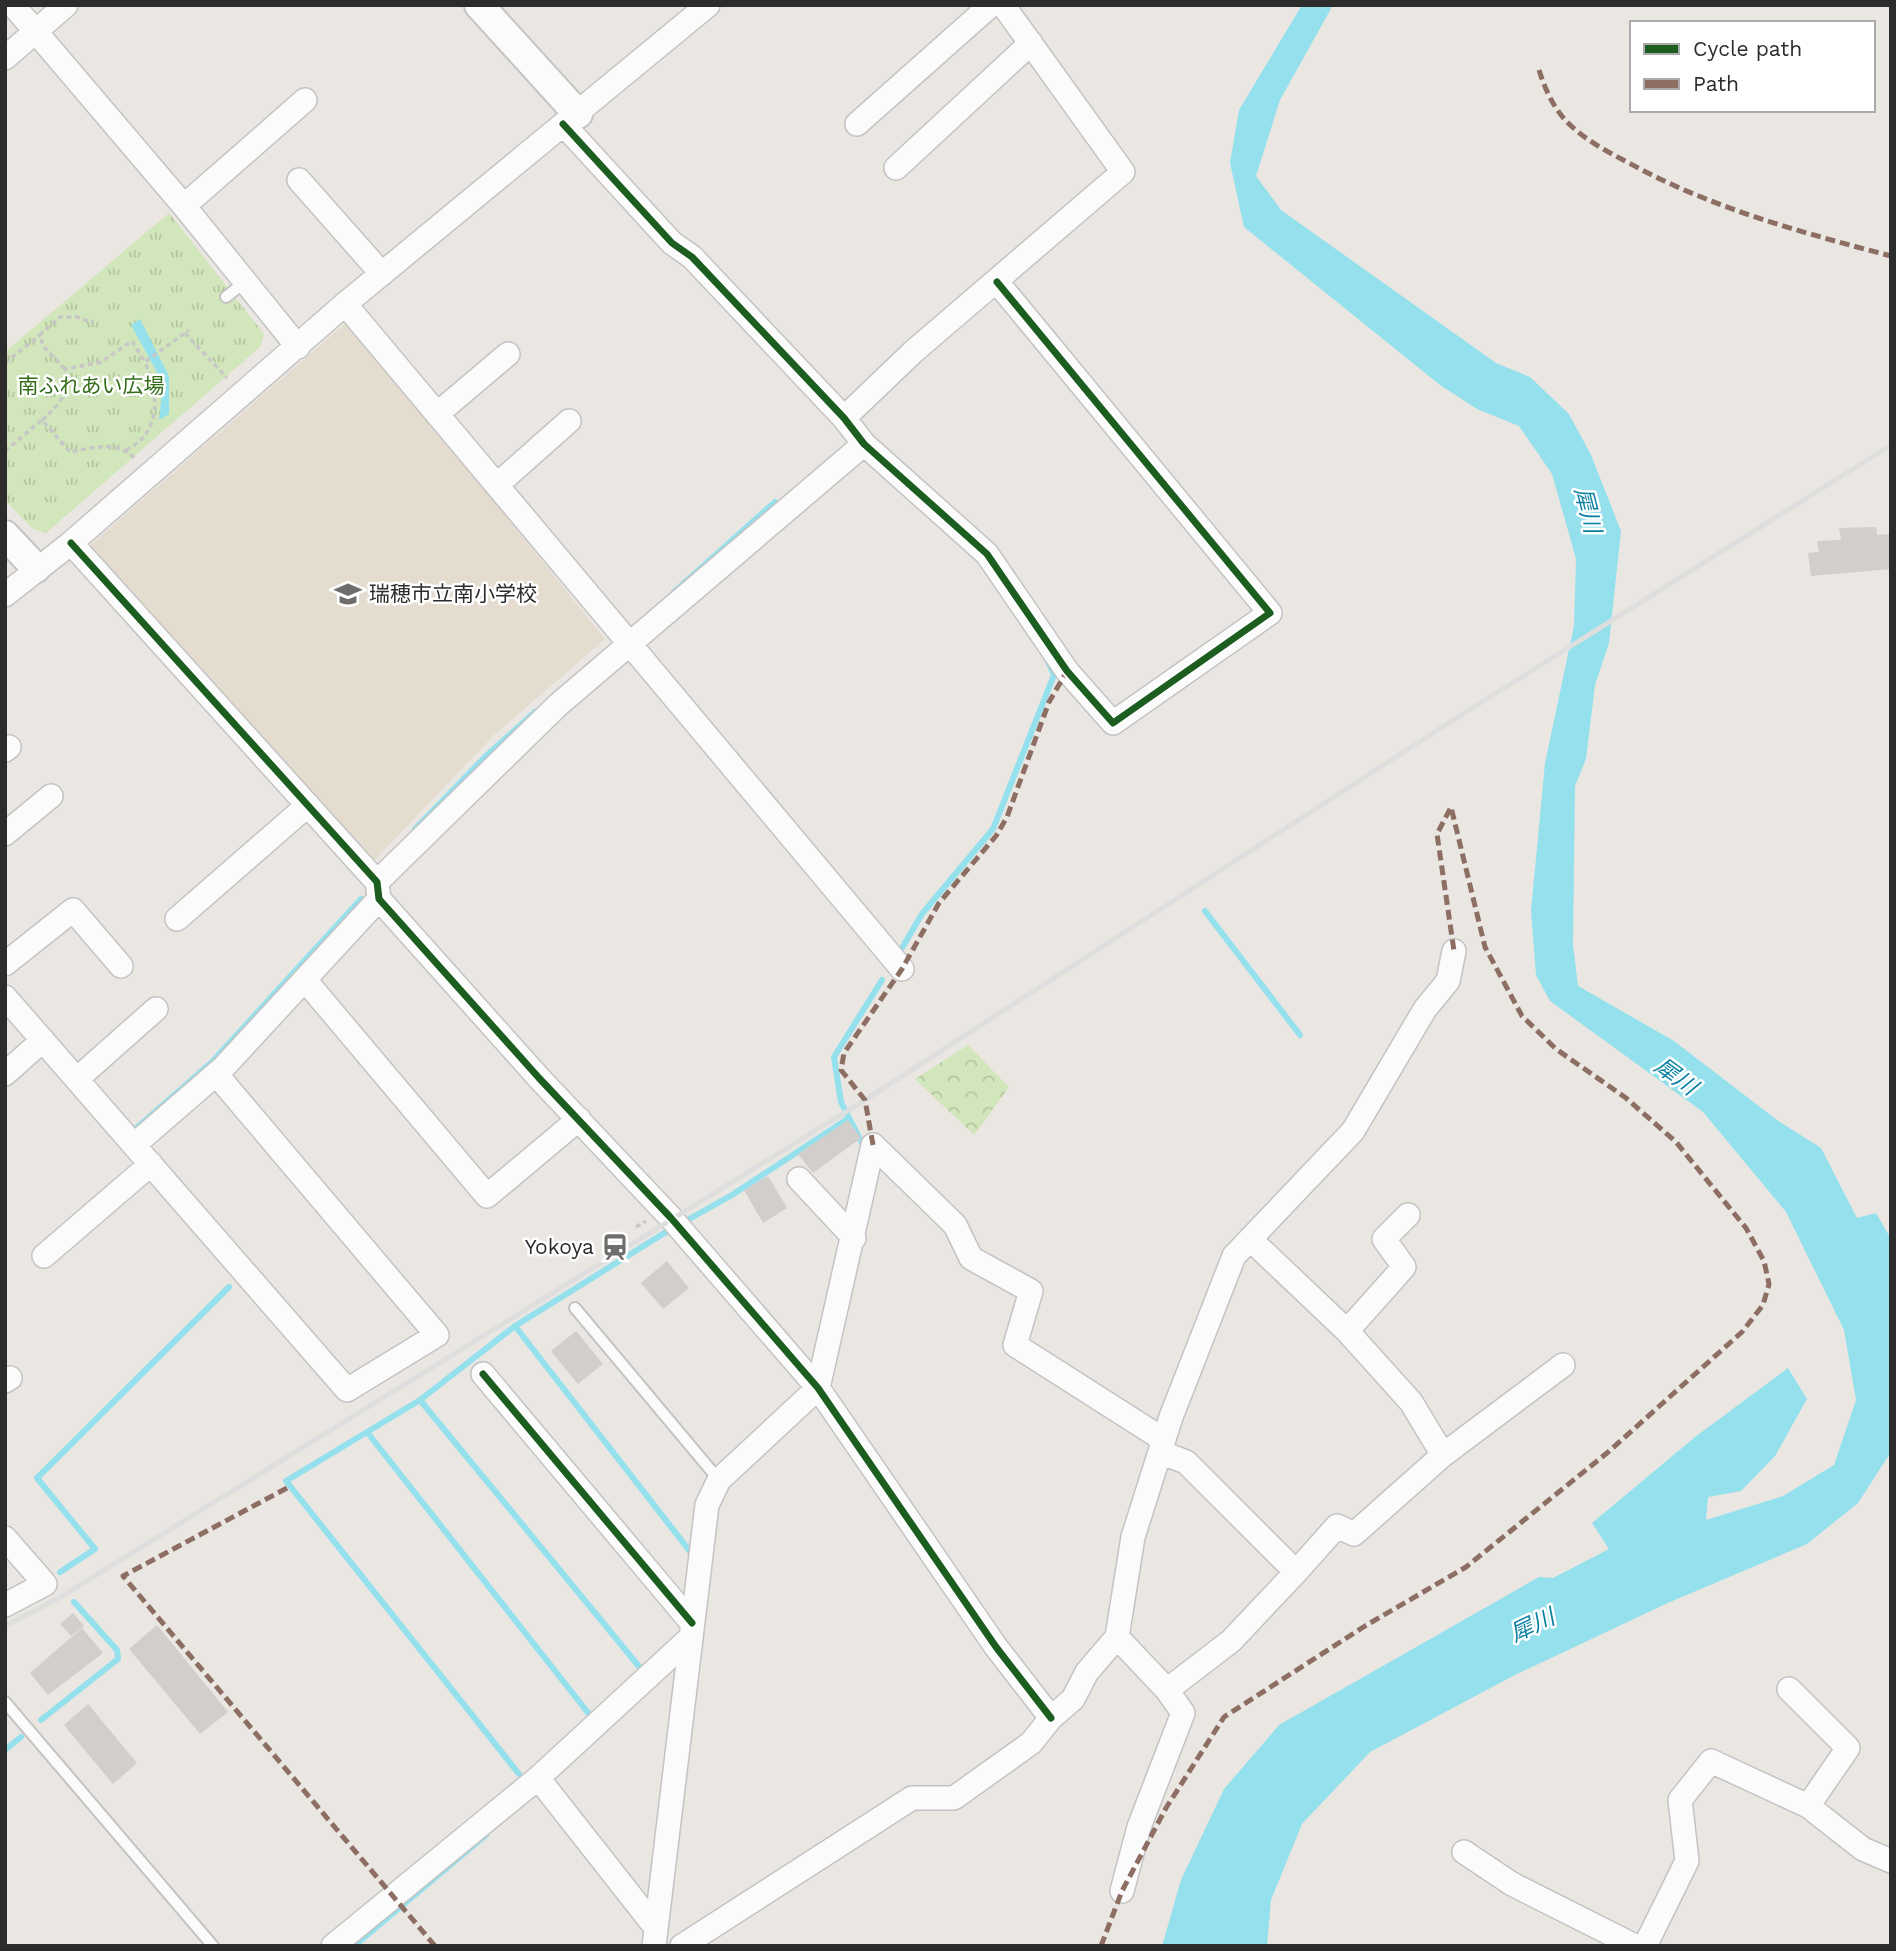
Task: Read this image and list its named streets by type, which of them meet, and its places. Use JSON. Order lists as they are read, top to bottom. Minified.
{"water":["犀川"],"parks":["南ふれあい広場"],"places":{"school or university":["瑞穂市立南小学校"],"station":["Yokoya"]},"legend":["Cycle path","Path"]}
